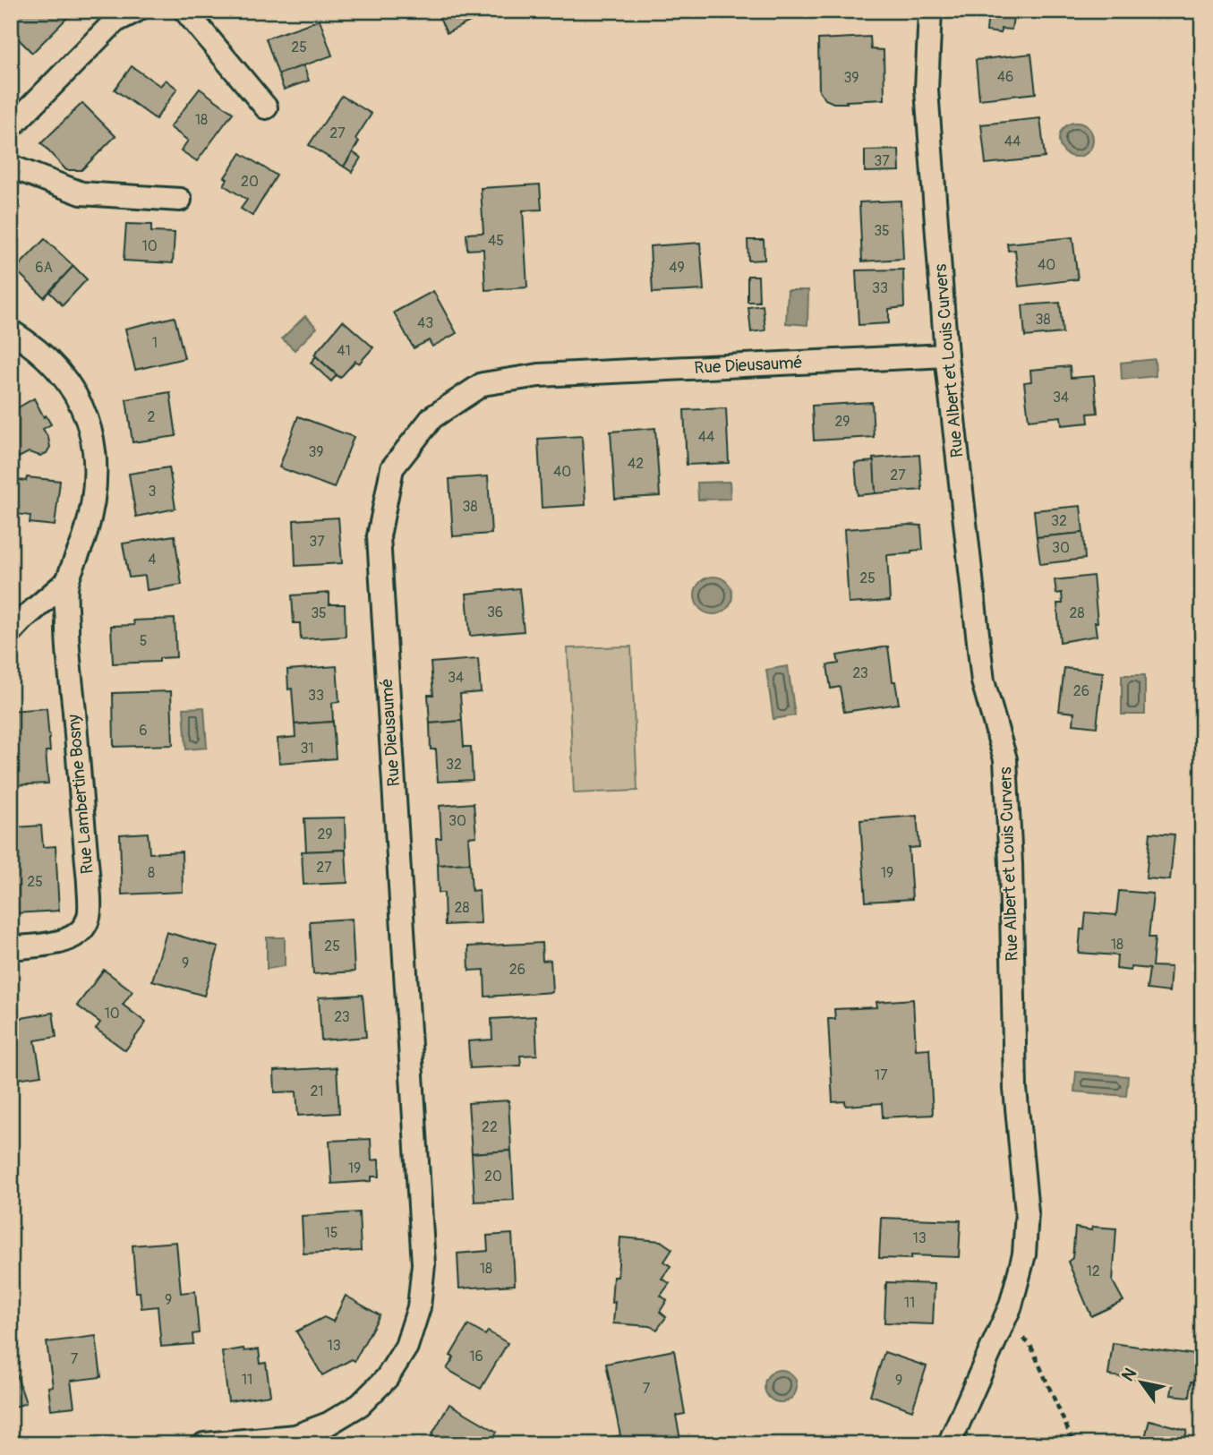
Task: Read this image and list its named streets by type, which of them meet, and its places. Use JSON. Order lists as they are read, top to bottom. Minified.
{"streets":{"street":["Rue Albert et Louis Curvers","Rue Dieusaumé","Rue Lambertine Bosny"]},"crossings":[["Rue Albert et Louis Curvers","Rue Dieusaumé"]],"house_numbers":["25","46","39","18","27","44","37","20","35","45","10","40","6A","49","33","38","43","1","41","34","2","29","44","39","42","40","27","3","38","32","37","30","4","25","36","35","28","5","23","34","26","33","6","31","32","30","29","27","8","19","25","28","18","25","9","26","10","23","17","21","22","19","20","15","13","18","12","9","11","13","16","7","11","9","7"],"north":"top left"}
